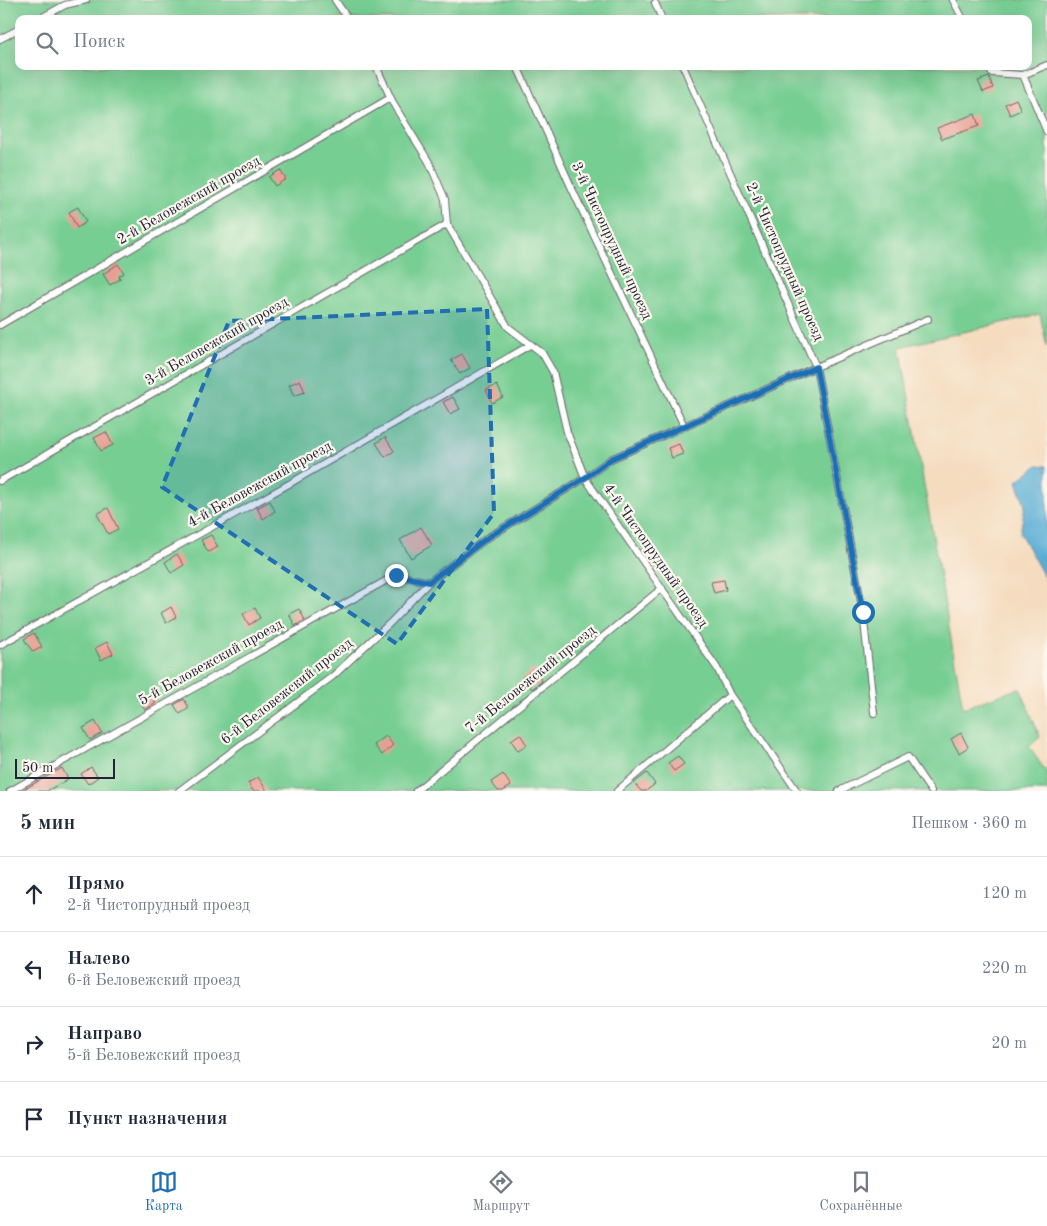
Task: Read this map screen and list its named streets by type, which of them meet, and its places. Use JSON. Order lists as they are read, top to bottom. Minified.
{"streets":{"lane":["2-й Беловежский проезд","3-й Чистопрудный проезд","2-й Чистопрудный проезд","3-й Беловежский проезд","4-й Беловежский проезд","4-й Чистопрудный проезд","5-й Беловежский проезд","7-й Беловежский проезд","6-й Беловежский проезд"]},"crossings":[["2-й Беловежский проезд","4-й Чистопрудный проезд"],["3-й Чистопрудный проезд","6-й Беловежский проезд"],["2-й Чистопрудный проезд","6-й Беловежский проезд"],["3-й Беловежский проезд","4-й Чистопрудный проезд"],["4-й Беловежский проезд","4-й Чистопрудный проезд"],["4-й Чистопрудный проезд","7-й Беловежский проезд"],["4-й Чистопрудный проезд","6-й Беловежский проезд"],["5-й Беловежский проезд","6-й Беловежский проезд"]],"scale_bar":"50 m","page":{"search":"Поиск","scale":"50 m","heading":["5 мин","Пешком · 360 m"],"list":[["Прямо","2-й Чистопрудный проезд","120 m"],["Налево","6-й Беловежский проезд","220 m"],["Направо","5-й Беловежский проезд","20 m"],"Пункт назначения"],"nav":["Карта","Маршрут","Сохранённые"]}}
